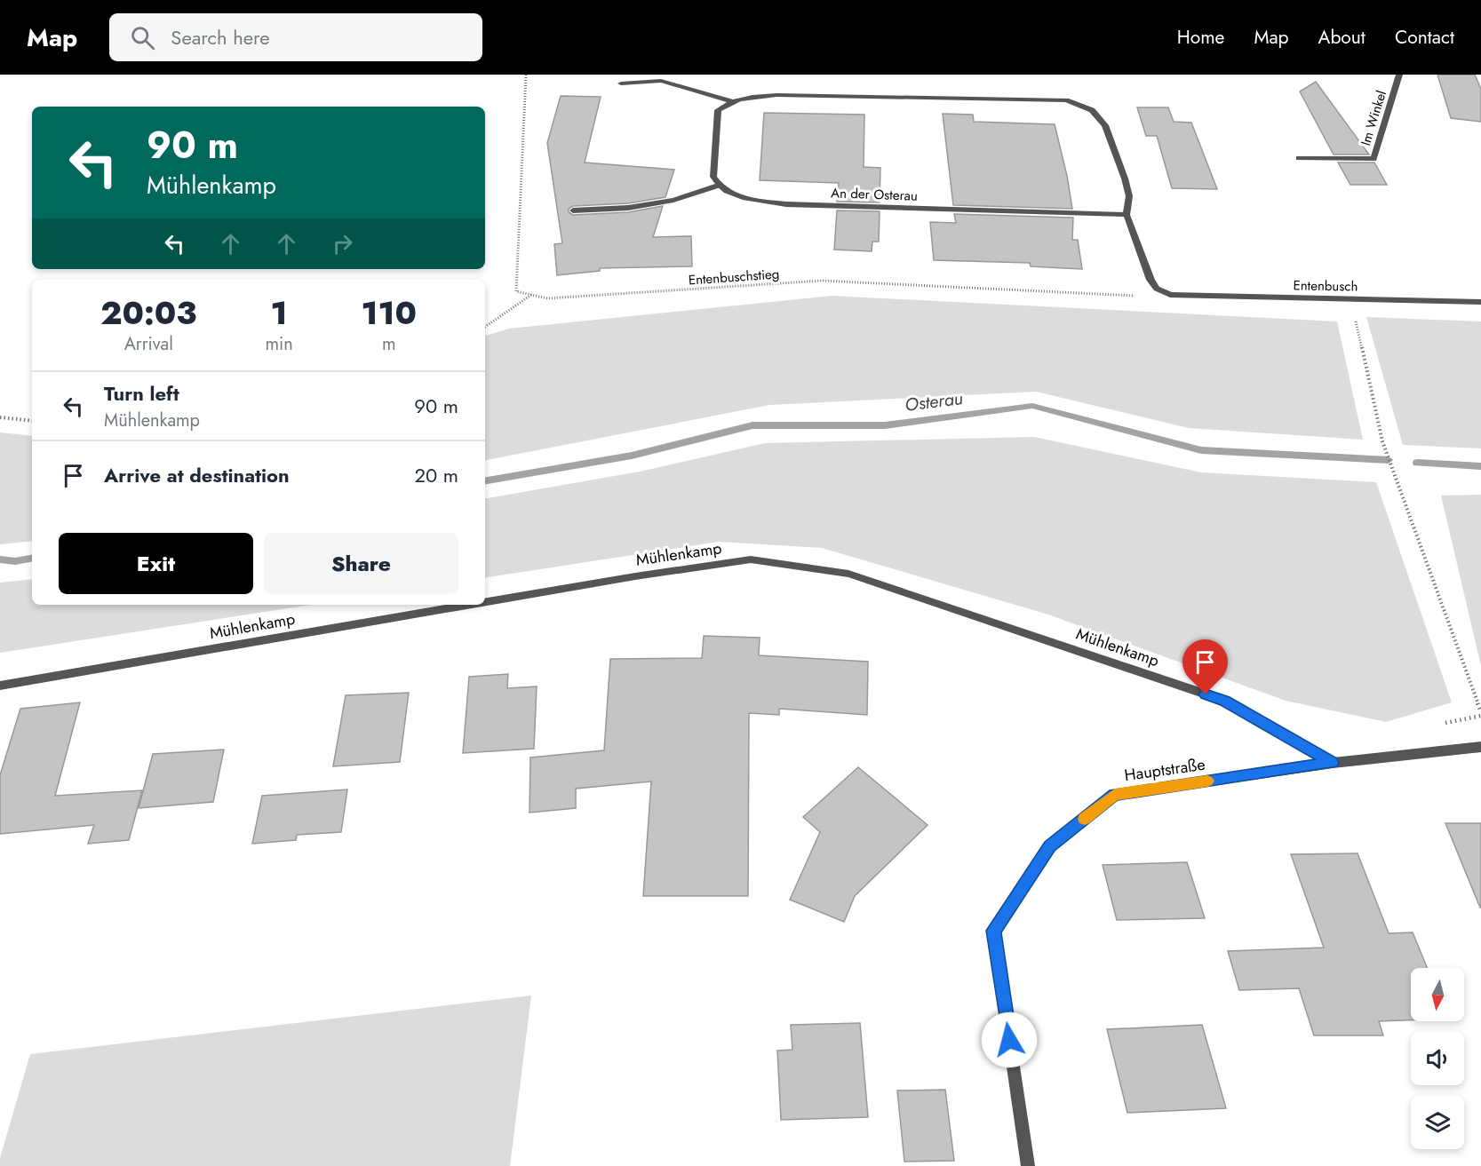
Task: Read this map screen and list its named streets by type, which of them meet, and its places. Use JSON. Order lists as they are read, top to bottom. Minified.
{"streets":{"street":["Im Winkel","An der Osterau","Entenbusch","Mühlenkamp","Hauptstraße"],"path":["Entenbuschstieg"]},"crossings":[["Entenbuschstieg","Entenbusch"],["Mühlenkamp","Hauptstraße"]],"water":["Osterau"],"north":"bottom","page":{"header":"Map","search":"Search here","nav":["Home","Map","About","Contact"],"turn":["90 m","Mühlenkamp"],"eta":["20:03","Arrival","1","min","110","m"],"list":[{"name":"Turn left","note":"Mühlenkamp","value":"90 m"},{"name":"Arrive at destination","value":"20 m"}],"buttons":["Exit","Share"]}}
